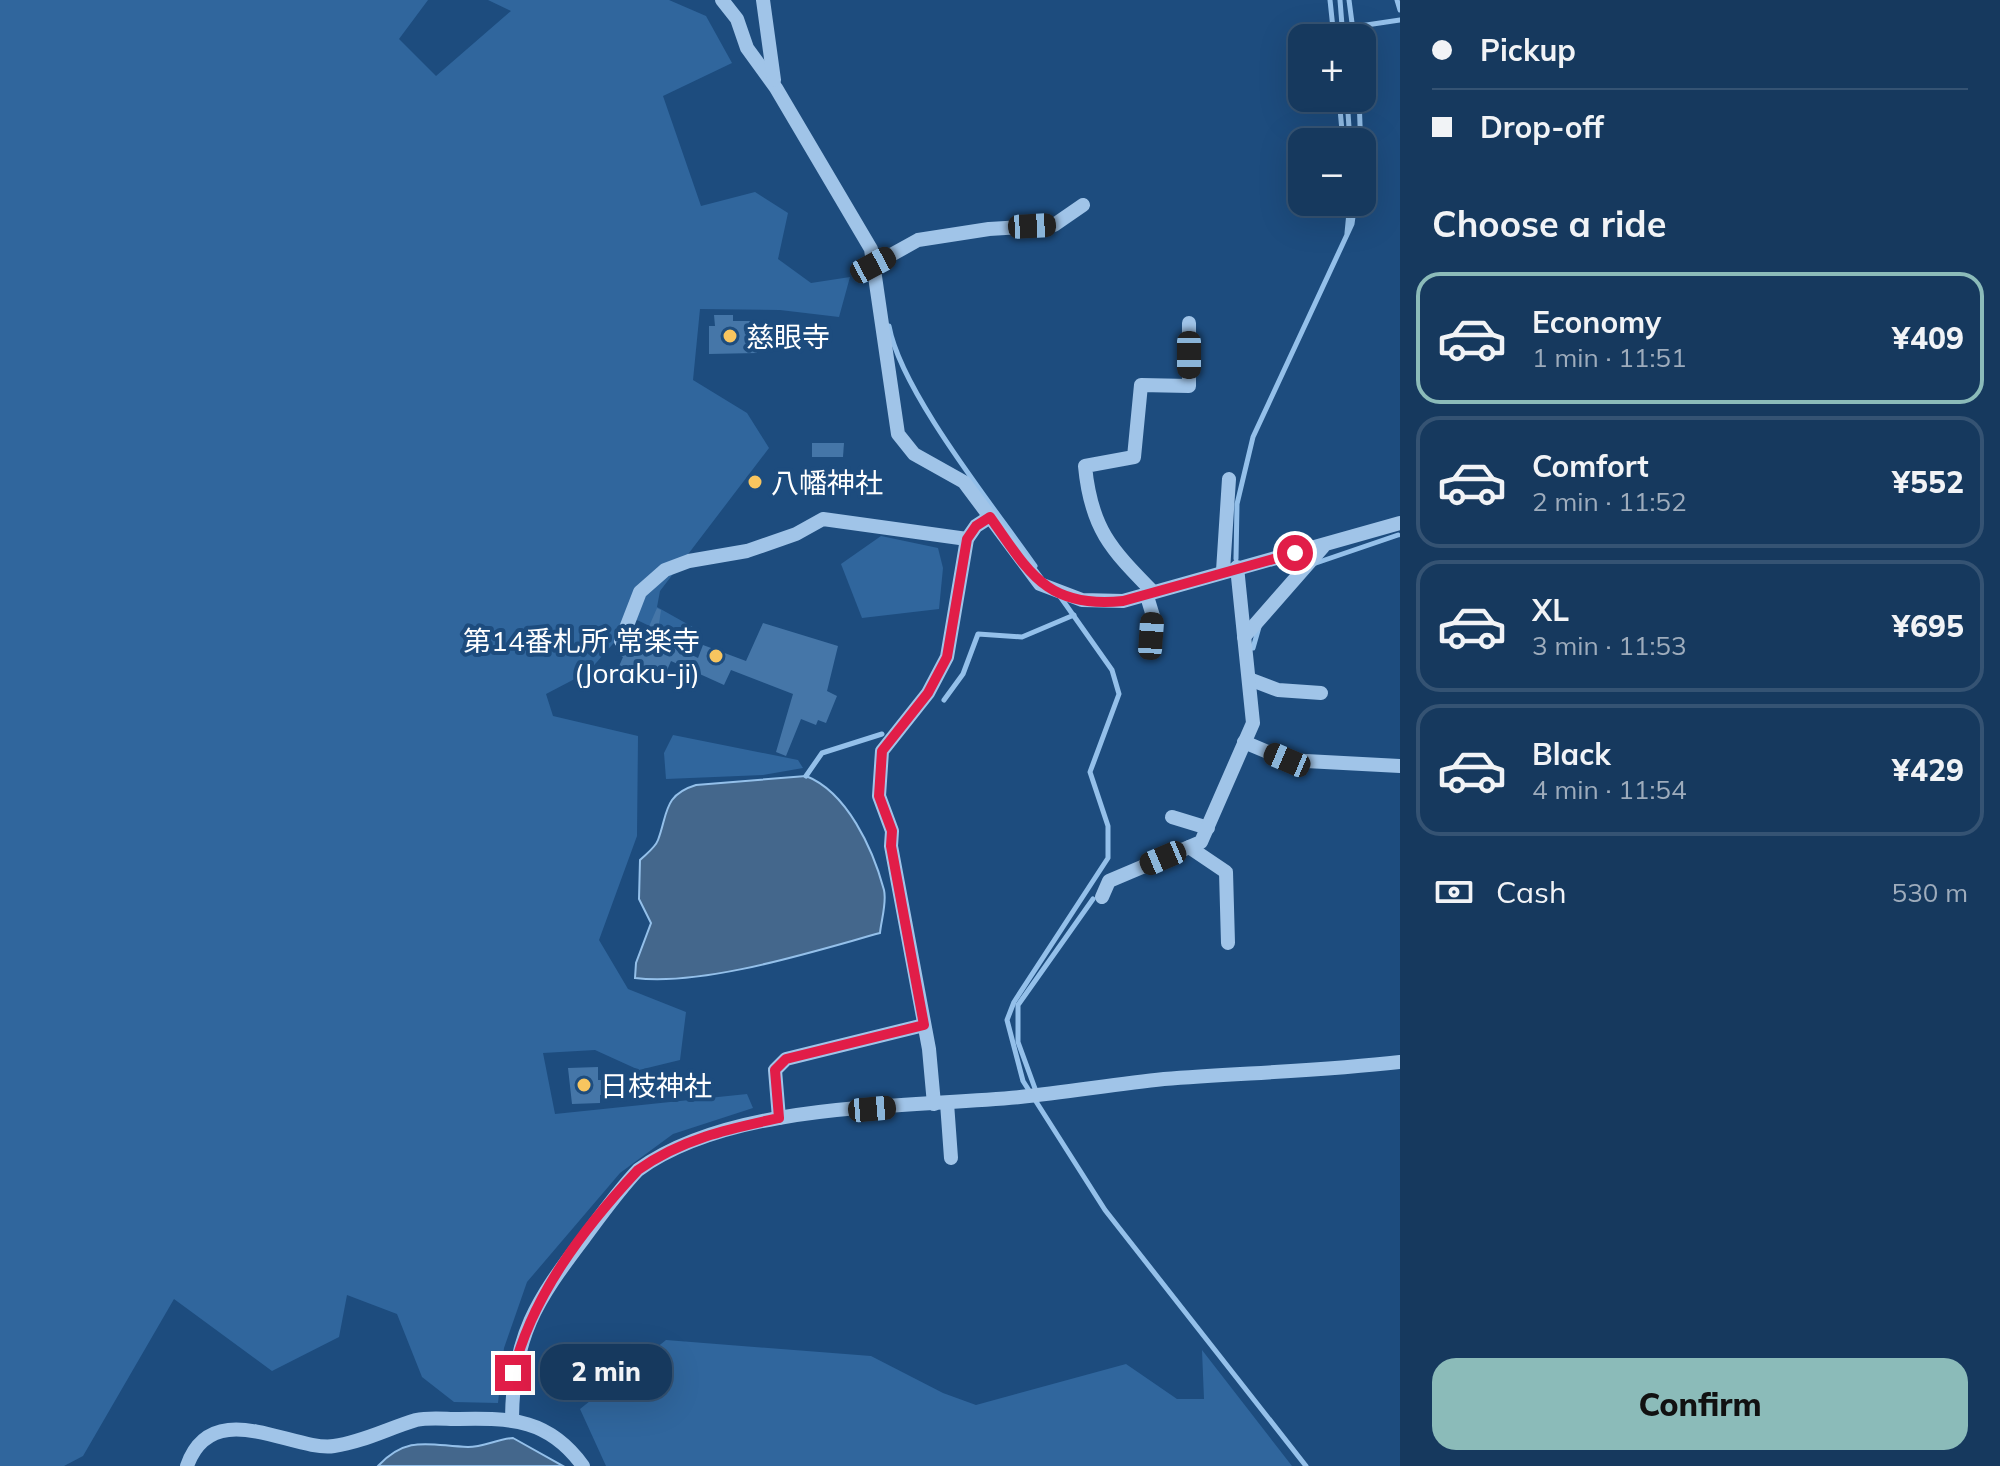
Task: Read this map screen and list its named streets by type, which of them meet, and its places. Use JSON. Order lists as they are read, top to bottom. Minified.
{"places":["慈眼寺","八幡神社","第14番札所 常楽寺 (Joraku-ji)","日枝神社"],"page":{"banner":["Pickup","Drop-off"],"map_buttons":["+","−"],"heading":"Choose a ride","list":[{"name":"Economy","note":"1 min · 11:51","value":"¥409"},{"name":"Comfort","note":"2 min · 11:52","value":"¥552"},{"name":"XL","note":"3 min · 11:53","value":"¥695"},{"name":"Black","note":"4 min · 11:54","value":"¥429"}],"pay":["Cash","530 m"],"buttons":"Confirm","bubble":"2 min"}}
